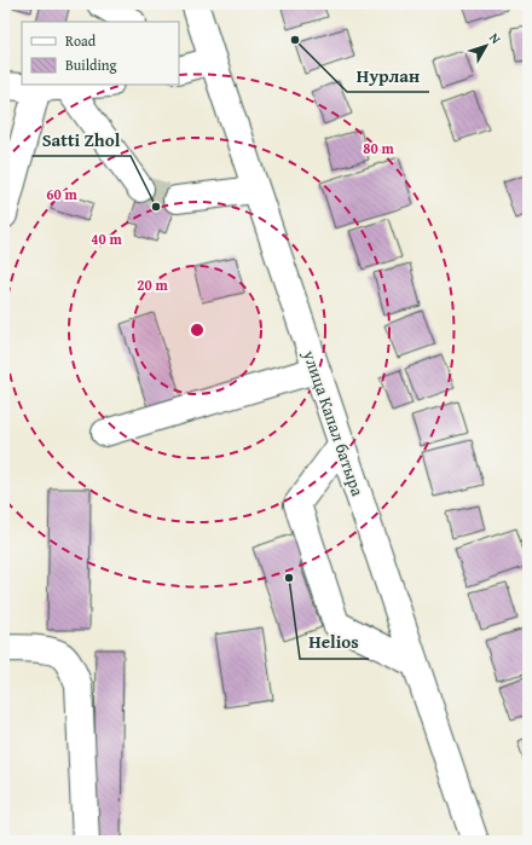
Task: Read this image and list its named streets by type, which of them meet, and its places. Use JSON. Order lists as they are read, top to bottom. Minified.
{"streets":{"main road":["улица Капал батыра"]},"places":["Нурлан","Satti Zhol","Helios"],"legend":["Road","Building"],"north":"top right","rings":["80 m","60 m","40 m","20 m"]}
